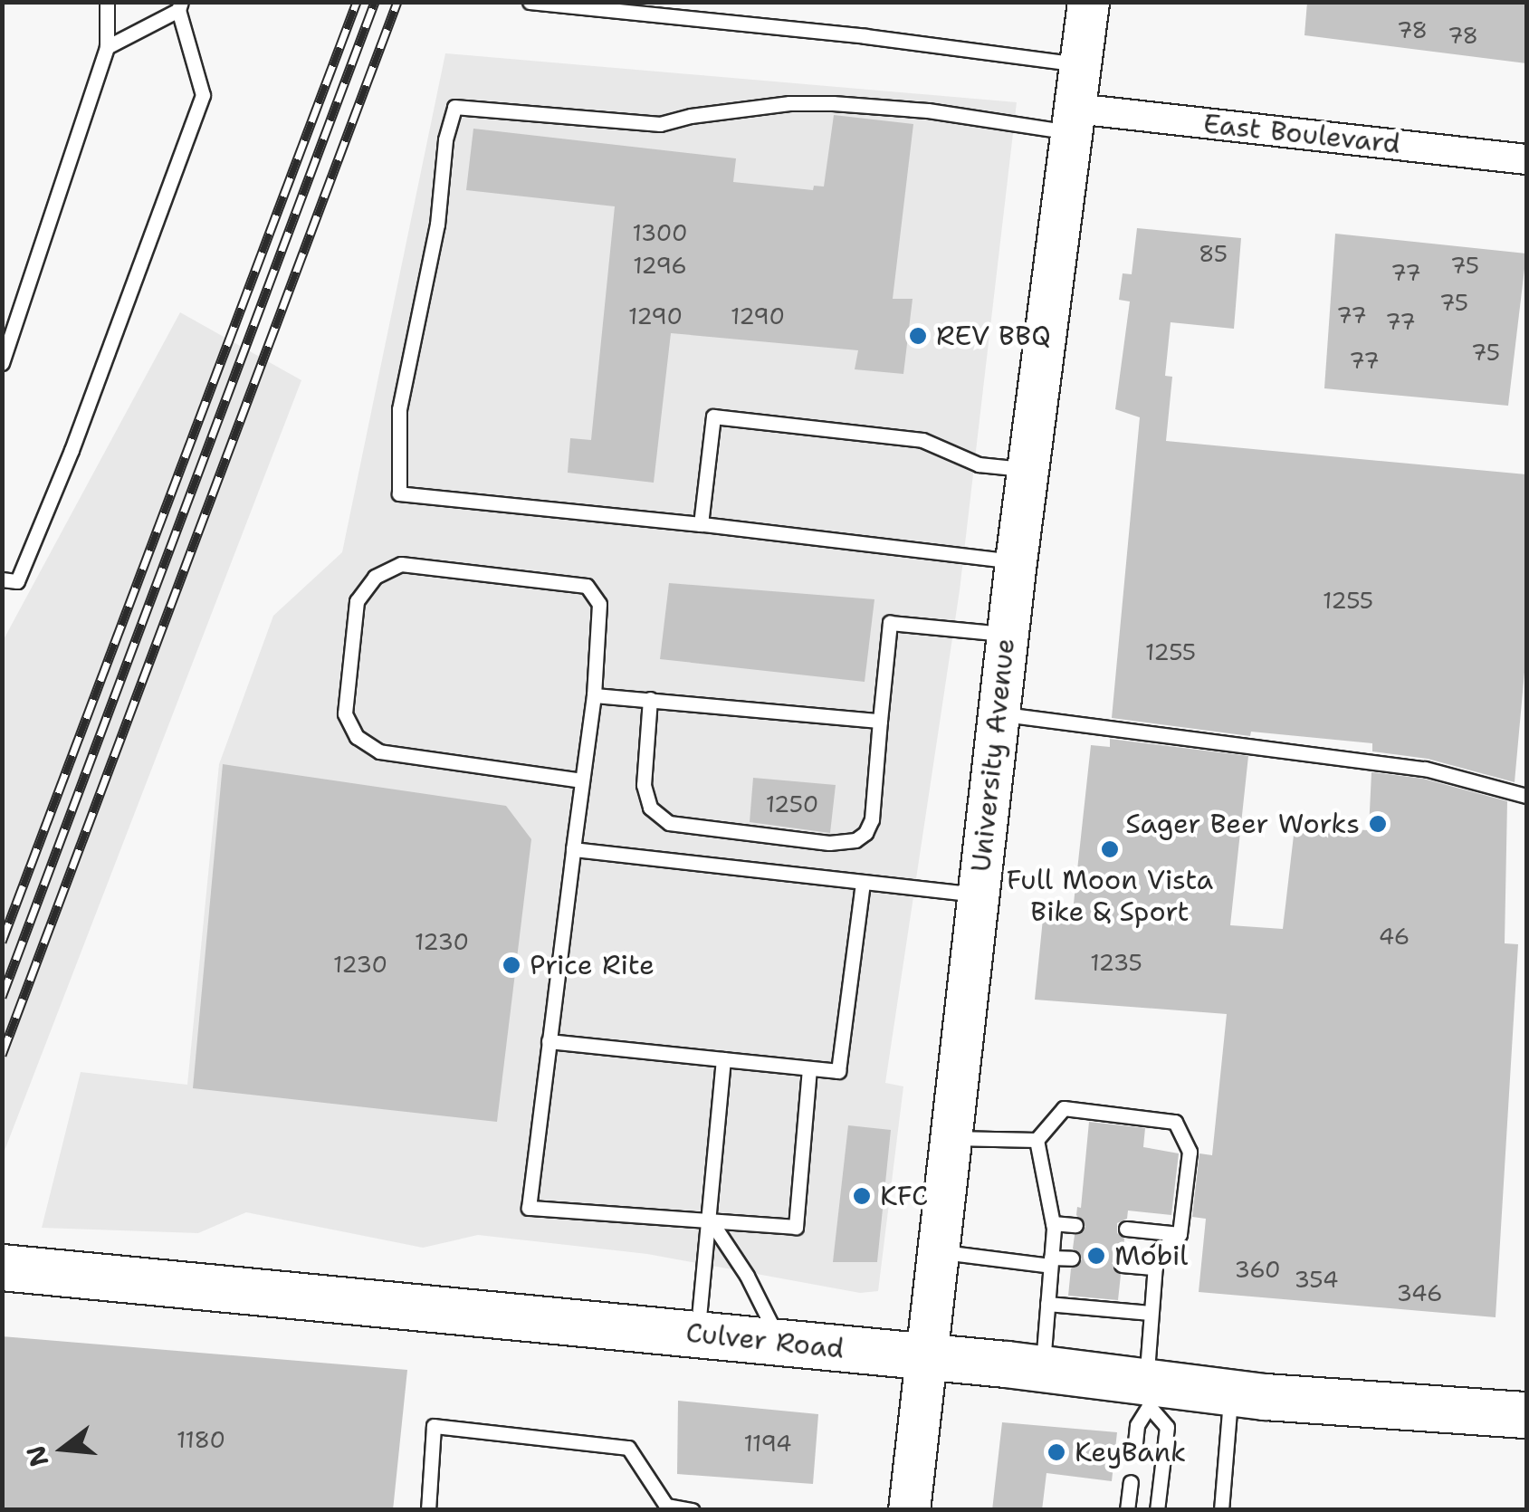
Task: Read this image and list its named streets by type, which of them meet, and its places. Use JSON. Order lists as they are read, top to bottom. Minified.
{"streets":{"main road":["University Avenue","Culver Road"],"street":["East Boulevard"]},"crossings":[["East Boulevard","University Avenue"],["University Avenue","Culver Road"]],"places":["REV BBQ","Sager Beer Works","Full Moon Vista Bike & Sport","Price Rite","KFC","Mobil","KeyBank"],"house_numbers":["78","78","1300","85","1296","75","77","75","77","1290","1290","77","75","77","1255","1255","1250","46","1230","1235","1230","360","354","346","1180","1194"],"north":"left"}
